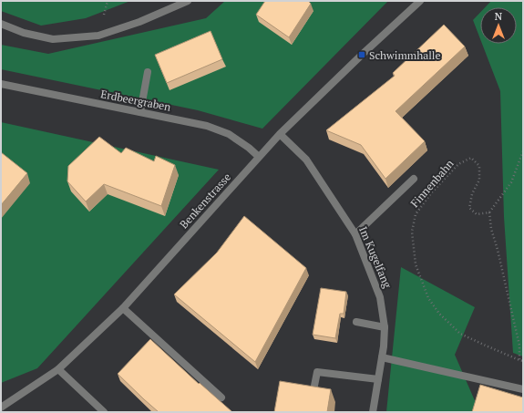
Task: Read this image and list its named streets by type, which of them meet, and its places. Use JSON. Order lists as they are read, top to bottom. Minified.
{"streets":{"street":["Erdbeergraben","Benkenstrasse","Im Kugelfang"],"path":["Finnenbahn"]},"crossings":[["Erdbeergraben","Benkenstrasse"],["Benkenstrasse","Im Kugelfang"]],"places":{"transit":["Schwimmhalle"]},"north":"top"}
